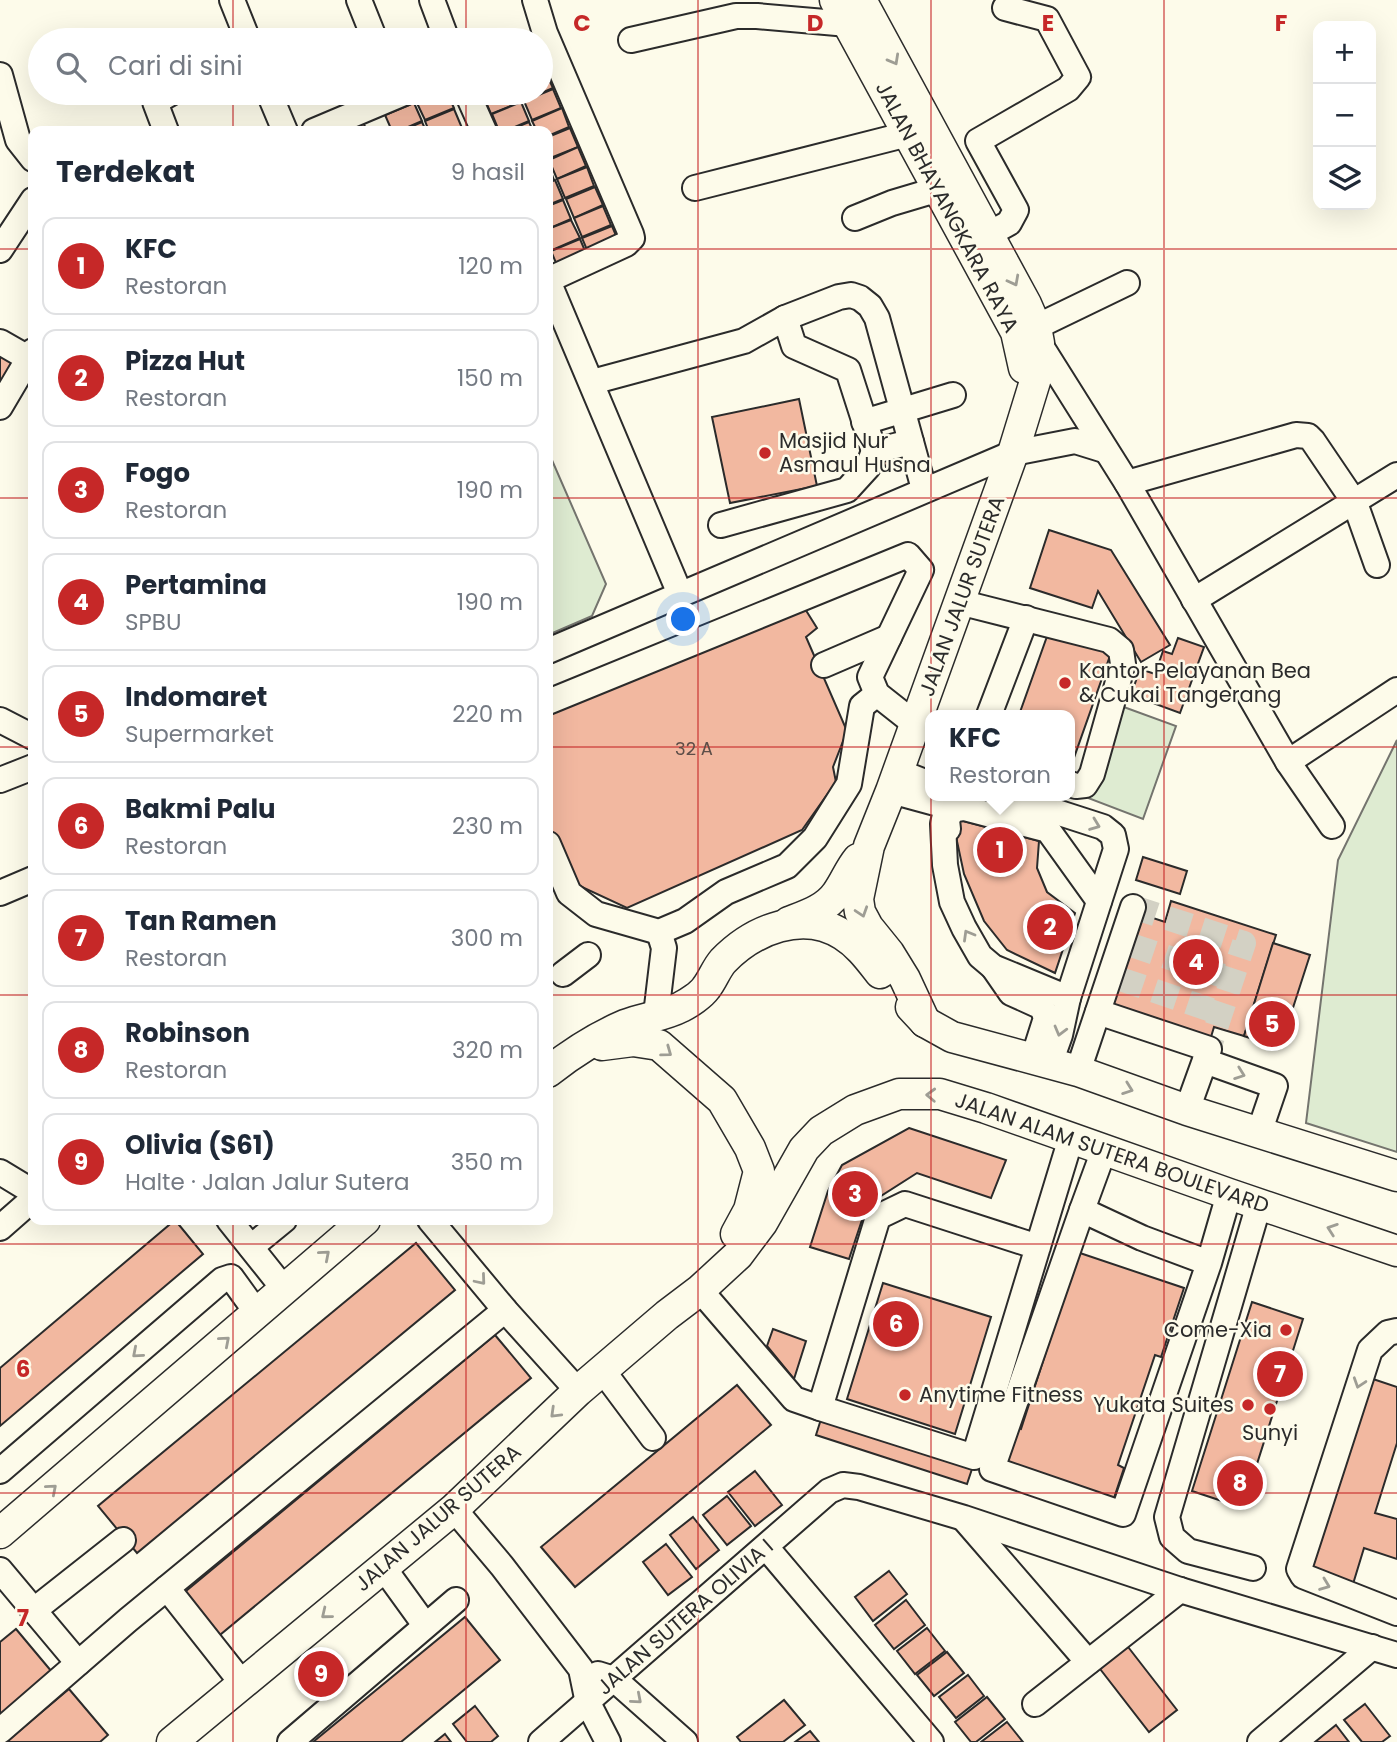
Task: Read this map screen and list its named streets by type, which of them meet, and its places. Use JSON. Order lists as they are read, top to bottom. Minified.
{"streets":{"main road":["JALAN BHAYANGKARA RAYA","JALAN JALUR SUTERA","JALAN ALAM SUTERA BOULEVARD"],"street":["JALAN SUTERA OLIVIA I"]},"crossings":[["JALAN BHAYANGKARA RAYA","JALAN JALUR SUTERA"],["JALAN JALUR SUTERA","JALAN ALAM SUTERA BOULEVARD"]],"one_way":["JALAN ALAM SUTERA BOULEVARD"],"places":["Masjid Nur Asmaul Husna","Kantor Pelayanan Bea & Cukai Tangerang","Come-Xia","Anytime Fitness","Yukata Suites","Sunyi"],"house_numbers":["32 A"],"page":{"map_buttons":["+","−"],"search":"Cari di sini","heading":["Terdekat","9 hasil"],"list":[{"mark":"1","name":"KFC","note":"Restoran","value":"120 m"},{"mark":"2","name":"Pizza Hut","note":"Restoran","value":"150 m"},{"mark":"3","name":"Fogo","note":"Restoran","value":"190 m"},{"mark":"4","name":"Pertamina","note":"SPBU","value":"190 m"},{"mark":"5","name":"Indomaret","note":"Supermarket","value":"220 m"},{"mark":"6","name":"Bakmi Palu","note":"Restoran","value":"230 m"},{"mark":"7","name":"Tan Ramen","note":"Restoran","value":"300 m"},{"mark":"8","name":"Robinson","note":"Restoran","value":"320 m"},{"mark":"9","name":"Olivia (S61)","note":"Halte · Jalan Jalur Sutera","value":"350 m"}],"popup":["KFC","Restoran"],"pins":["1","2","4","5","3","6","7","8","9"]},"grid":{"columns":["C","D","E","F"],"rows":["6","7"]}}
